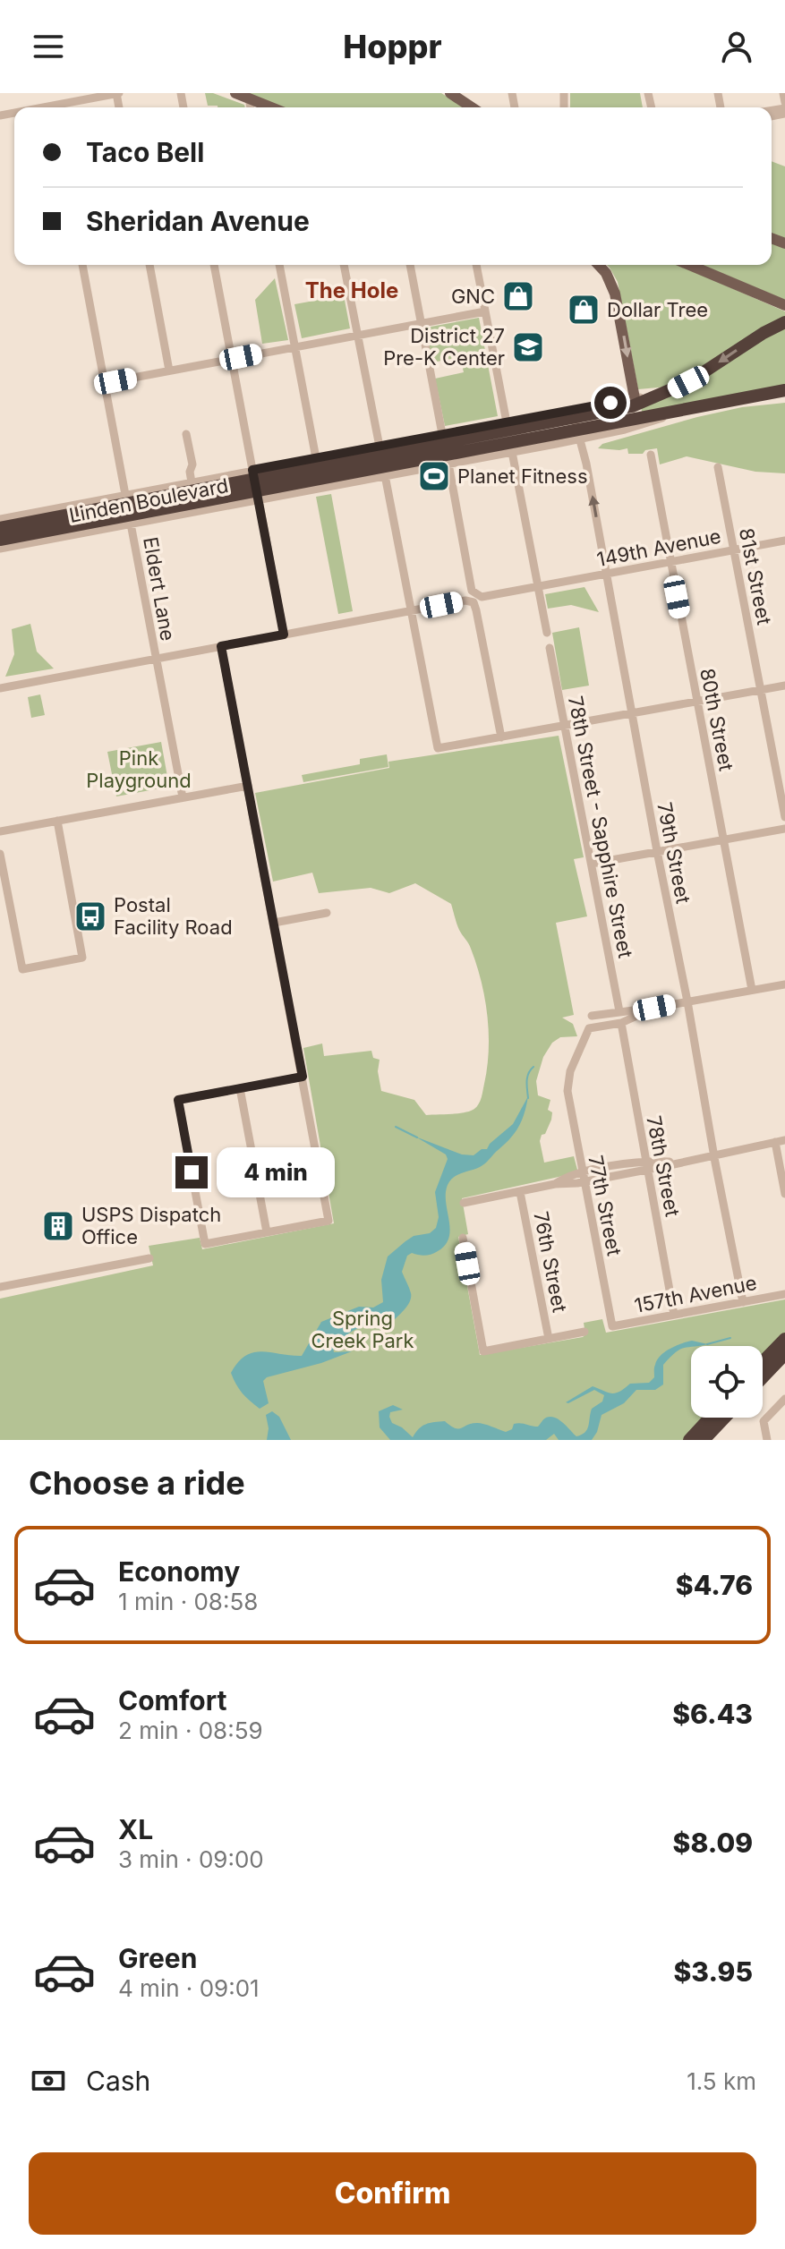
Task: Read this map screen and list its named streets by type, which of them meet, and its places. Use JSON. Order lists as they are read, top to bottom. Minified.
{"streets":{"highway":["Linden Boulevard"],"street":["149th Avenue","81st Street","Eldert Lane","80th Street","78th Street - Sapphire Street","79th Street","78th Street","77th Street","76th Street","157th Avenue"]},"crossings":[["Linden Boulevard","Eldert Lane"],["Linden Boulevard","79th Street"],["149th Avenue","81st Street"],["149th Avenue","Eldert Lane"],["149th Avenue","80th Street"],["149th Avenue","79th Street"],["79th Street","157th Avenue"],["78th Street","77th Street"],["78th Street","157th Avenue"],["77th Street","157th Avenue"]],"districts":["The Hole"],"parks":["Pink Playground","Spring Creek Park"],"places":{"shop":["GNC","Dollar Tree"],"school or university":["District 27 Pre-K Center"],"sports":["Planet Fitness"],"bus stop":["Postal Facility Road"],"building":["USPS Dispatch Office"]},"page":{"header":"Hoppr","banner":["Taco Bell","Sheridan Avenue"],"bubble":"4 min","heading":"Choose a ride","list":[{"name":"Economy","note":"1 min · 08:58","value":"$4.76"},{"name":"Comfort","note":"2 min · 08:59","value":"$6.43"},{"name":"XL","note":"3 min · 09:00","value":"$8.09"},{"name":"Green","note":"4 min · 09:01","value":"$3.95"}],"pay":["Cash","1.5 km"],"buttons":"Confirm"}}
